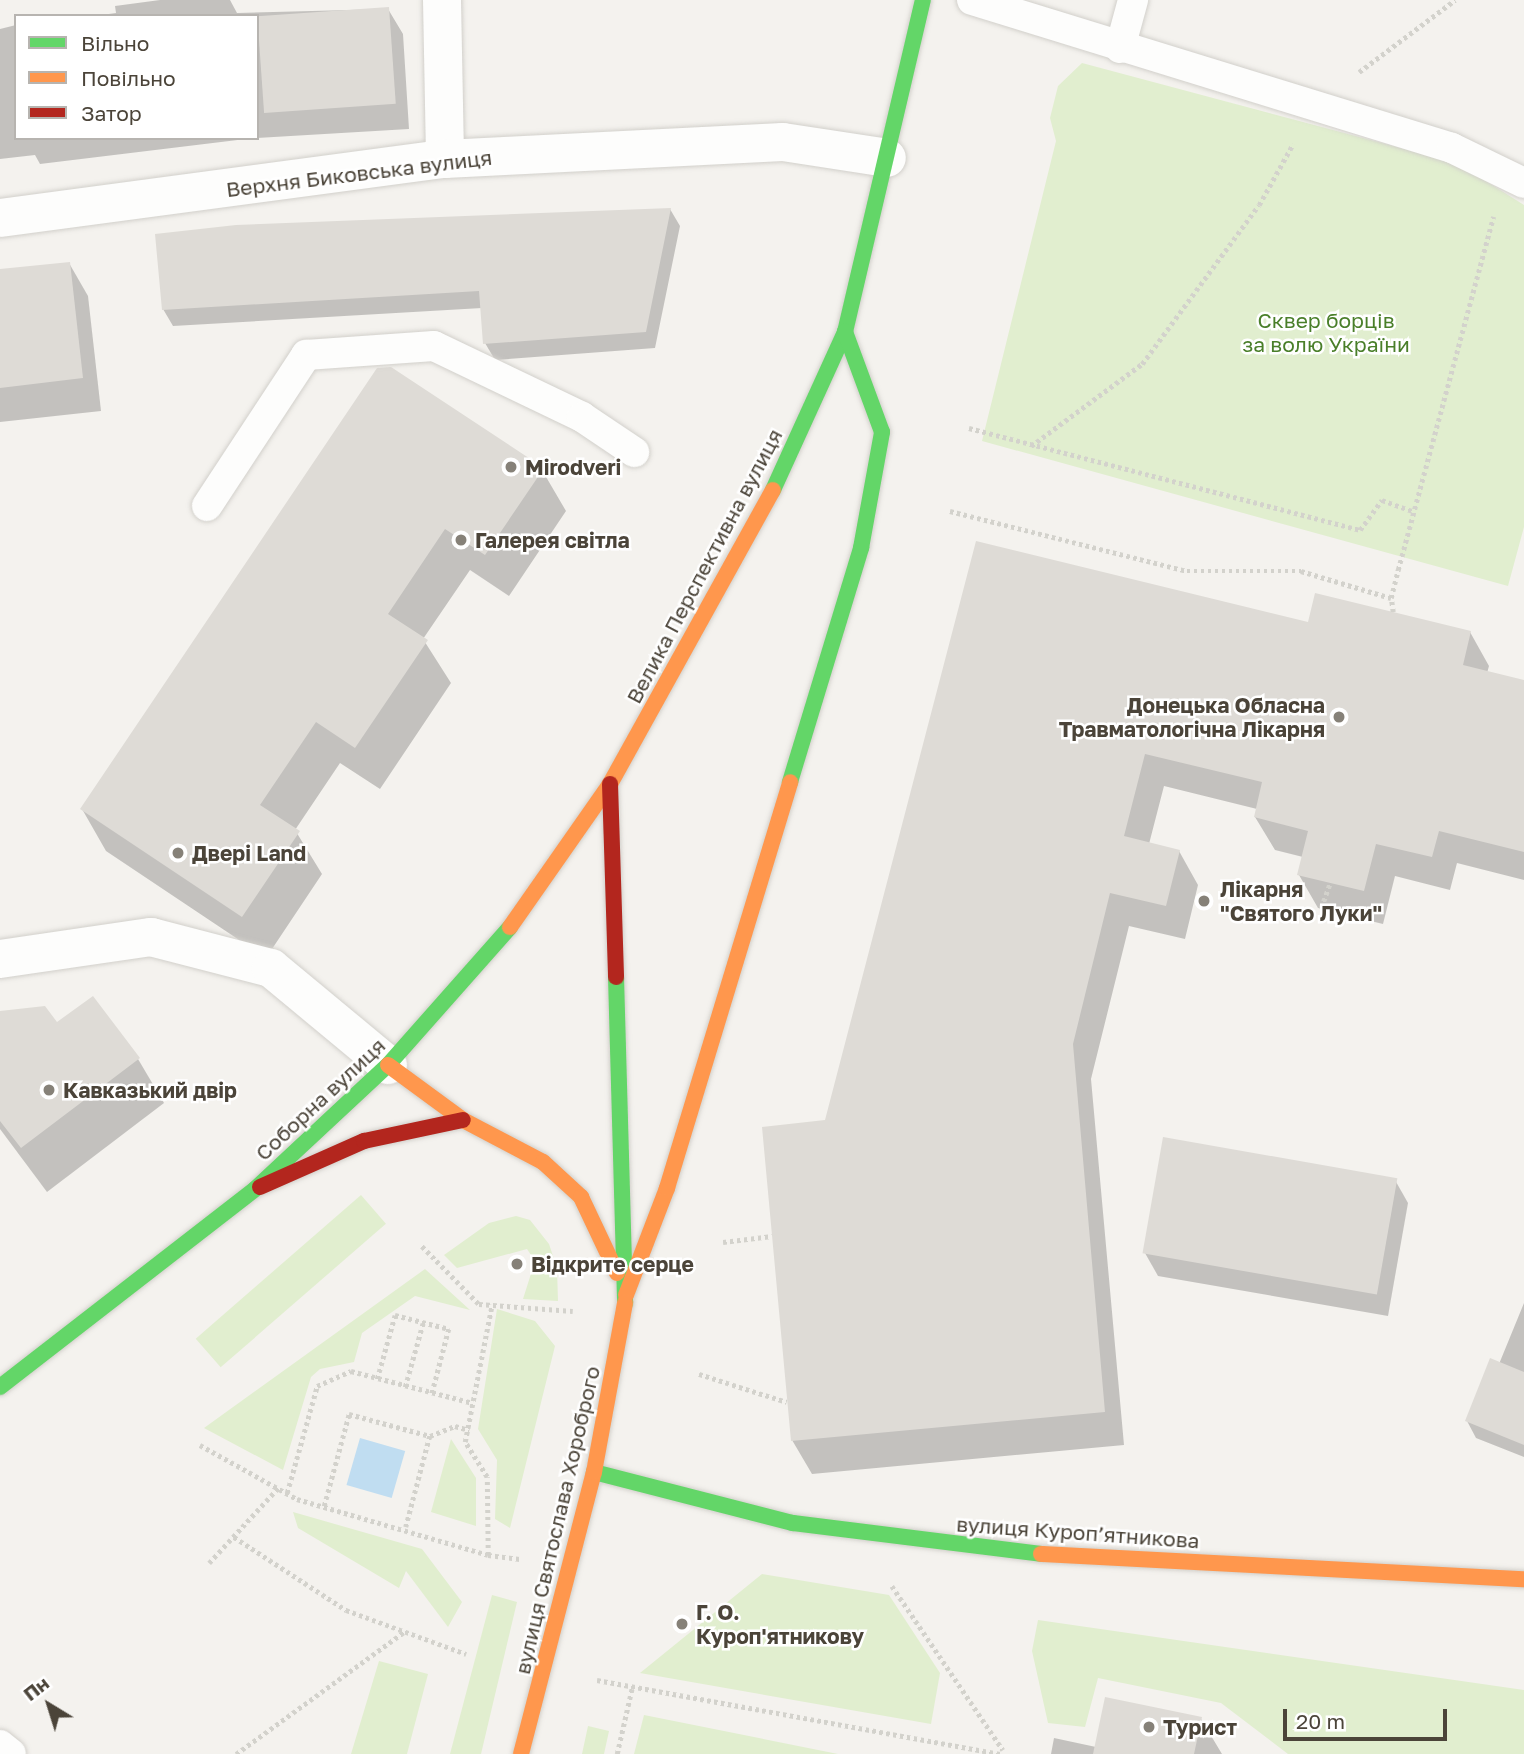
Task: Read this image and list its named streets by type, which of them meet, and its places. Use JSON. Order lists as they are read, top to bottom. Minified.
{"streets":{"main road":["Велика Перспективна вулиця","Соборна вулиця","вулиця Святослава Хороброго","вулиця Куропʼятникова"],"street":["Верхня Биковська вулиця"]},"crossings":[["Верхня Биковська вулиця","Велика Перспективна вулиця"],["Велика Перспективна вулиця","Соборна вулиця"],["вулиця Святослава Хороброго","вулиця Куропʼятникова"]],"parks":["Сквер борців за волю України"],"places":["Mirodveri","Галерея світла","Донецька Обласна Травматологічна Лікарня","Двері Land","Лікарня \"Святого Луки\"","Кавказький двір","Відкрите серце","Г. О. Куроп'ятникову","Турист"],"legend":["Вільно","Повільно","Затор"],"scale_bar":"20 m","north":"top left"}
